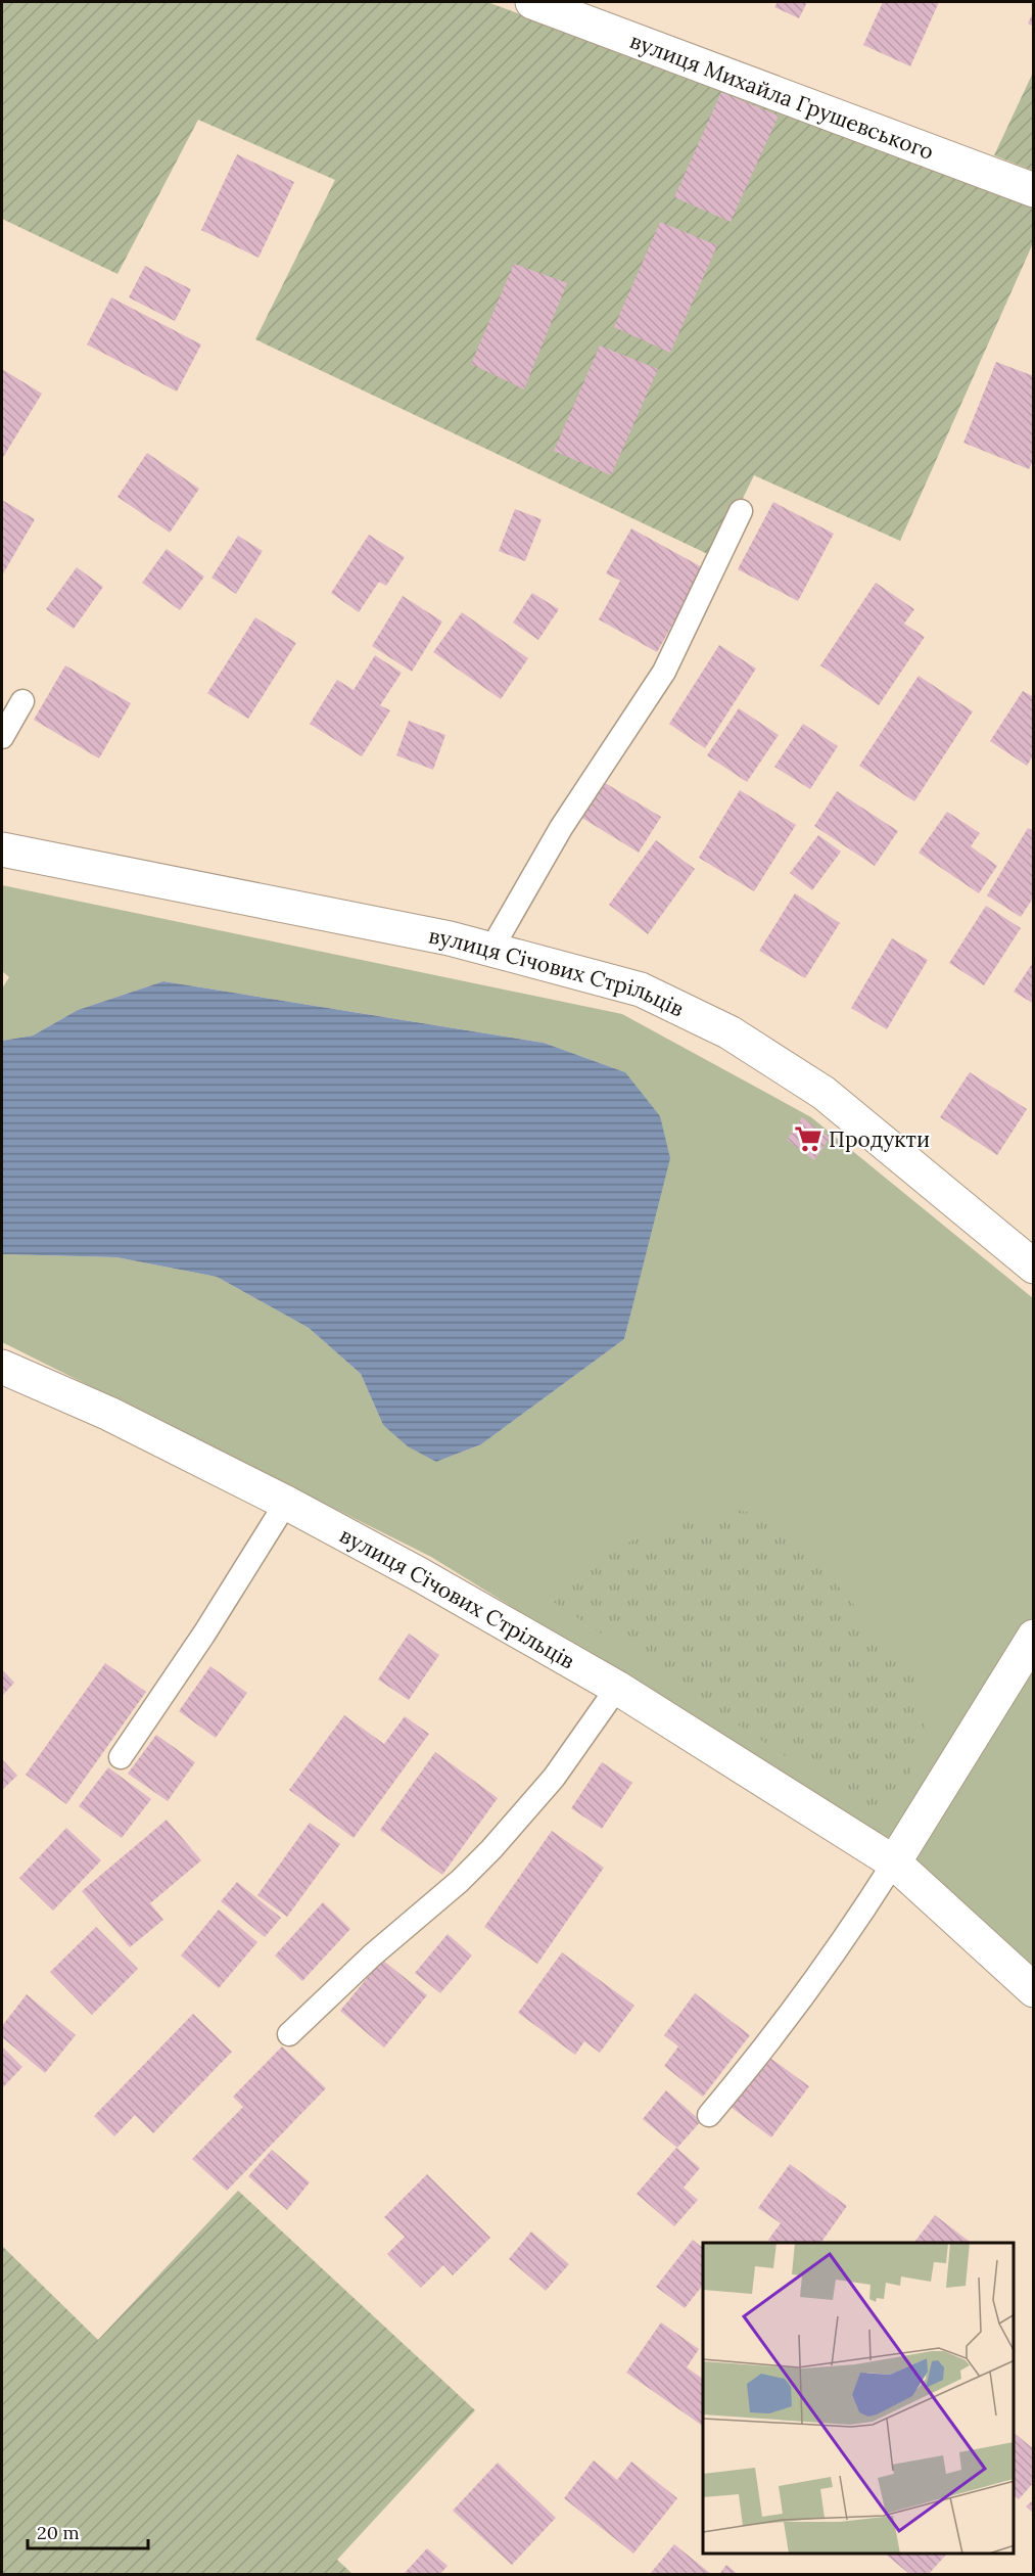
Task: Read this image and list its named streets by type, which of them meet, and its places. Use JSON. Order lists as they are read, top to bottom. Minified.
{"streets":{"street":["вулиця Михайла Грушевського","вулиця Січових Стрільців"]},"places":{"supermarket":["Продукти"]},"scale_bar":"20 m"}
